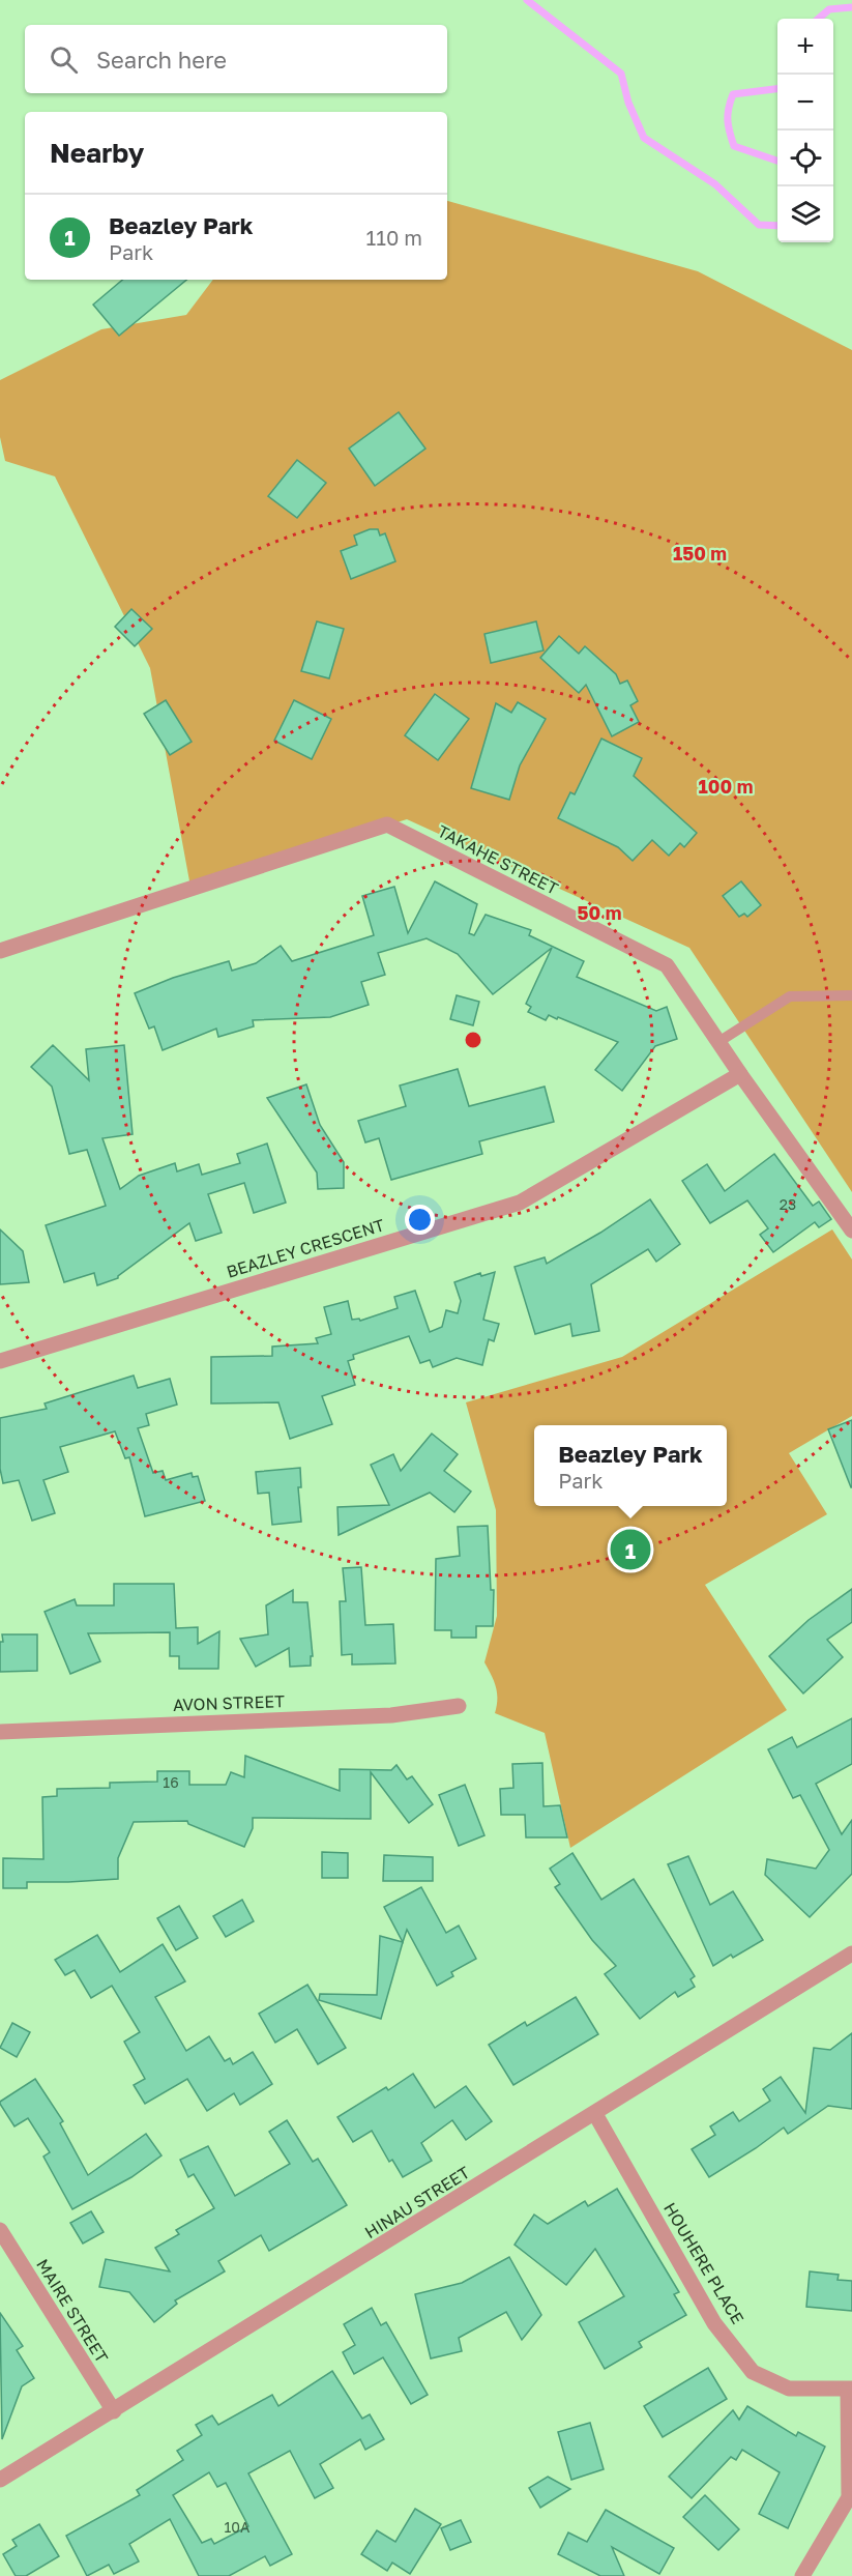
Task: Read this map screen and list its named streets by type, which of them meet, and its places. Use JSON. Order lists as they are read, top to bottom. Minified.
{"streets":{"street":["TAKAHE STREET","BEAZLEY CRESCENT","AVON STREET","HINAU STREET","HOUHERE PLACE","MAIRE STREET"]},"crossings":[["TAKAHE STREET","BEAZLEY CRESCENT"],["HINAU STREET","HOUHERE PLACE"],["HINAU STREET","MAIRE STREET"]],"house_numbers":["23","16","10A"],"page":{"map_buttons":["+","−"],"search":"Search here","heading":"Nearby","list":[{"mark":"1","name":"Beazley Park","note":"Park","value":"110 m"}],"popup":["Beazley Park","Park"],"pins":"1"},"rings":["150 m","100 m","50 m"]}
